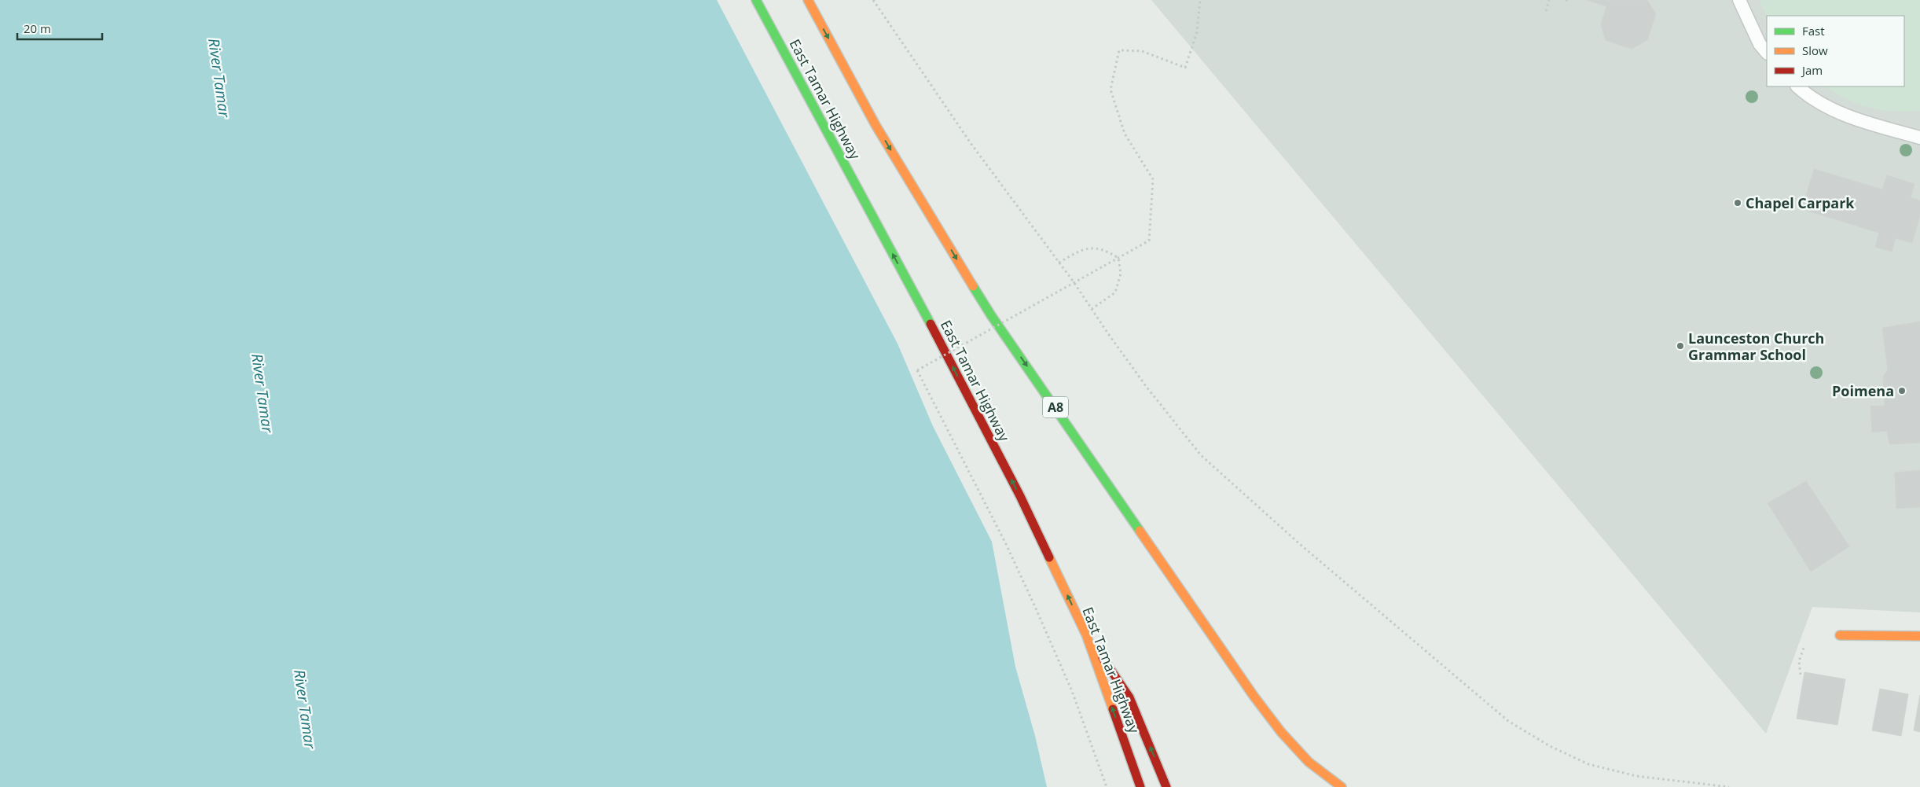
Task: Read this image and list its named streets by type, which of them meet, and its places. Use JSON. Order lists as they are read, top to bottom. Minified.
{"streets":{"main road":["East Tamar Highway","A8"]},"water":["River Tamar"],"places":["Chapel Carpark","Launceston Church Grammar School","Poimena"],"legend":["Fast","Slow","Jam"],"scale_bar":"20 m"}
